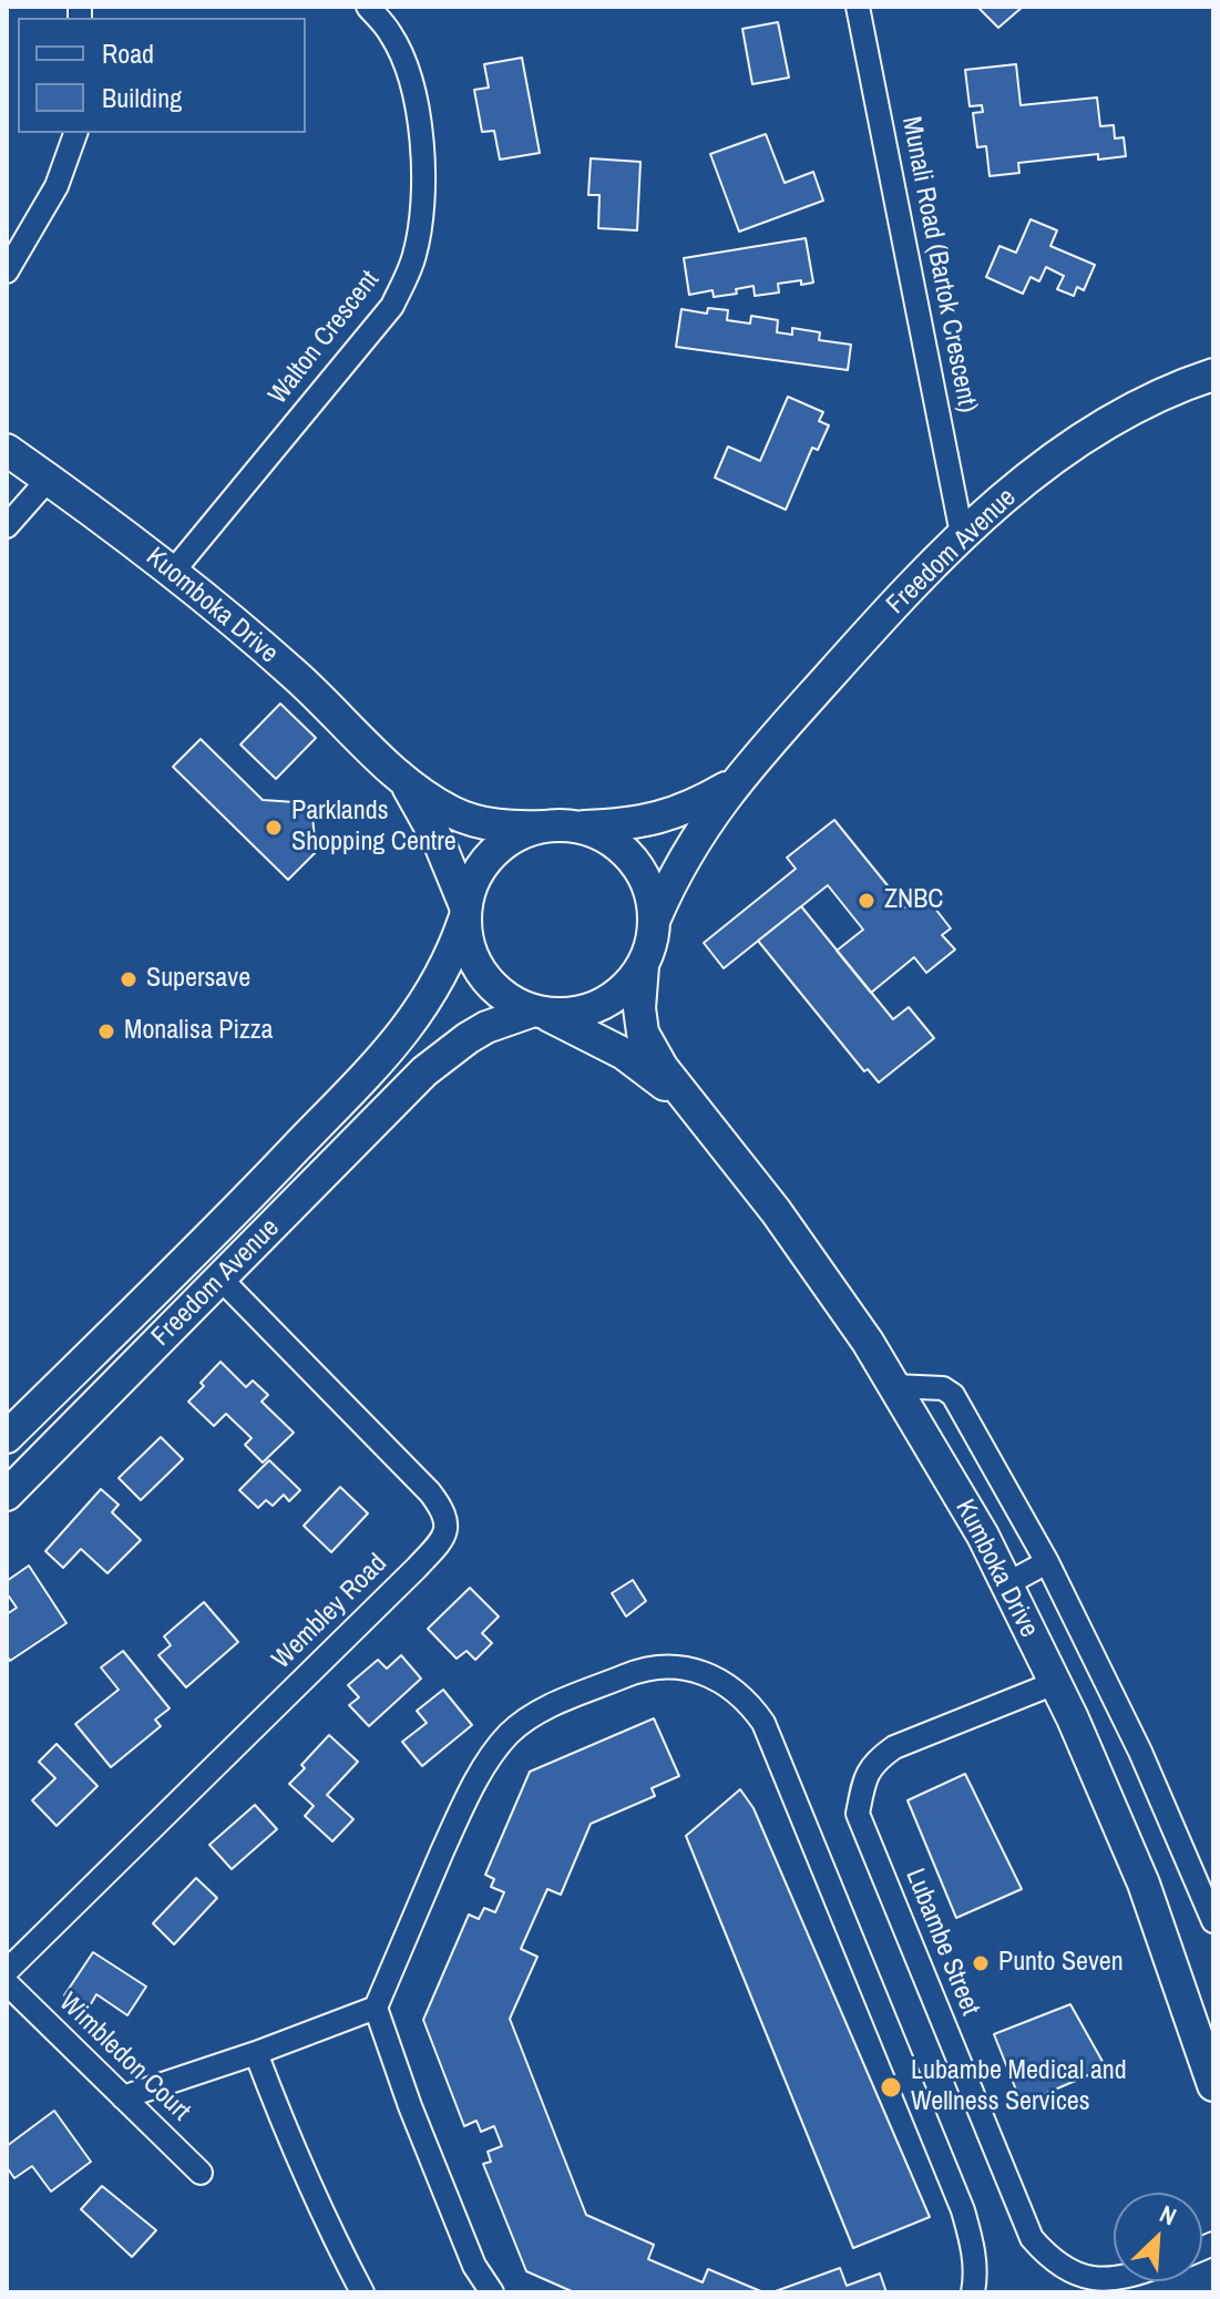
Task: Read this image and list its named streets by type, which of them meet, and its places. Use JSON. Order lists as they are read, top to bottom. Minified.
{"streets":{"main road":["Freedom Avenue","Kuomboka Drive","Kumboka Drive"],"street":["Munali Road (Bartok Crescent)","Walton Crescent","Wembley Road","Lubambe Street","Wimbledon Court"]},"crossings":[["Munali Road (Bartok Crescent)","Freedom Avenue"],["Walton Crescent","Kuomboka Drive"],["Freedom Avenue","Kumboka Drive"],["Freedom Avenue","Wembley Road"],["Kumboka Drive","Lubambe Street"]],"places":["Parklands Shopping Centre","ZNBC","Supersave","Monalisa Pizza","Punto Seven","Lubambe Medical and Wellness Services"],"legend":["Road","Building"],"north":"top right"}
